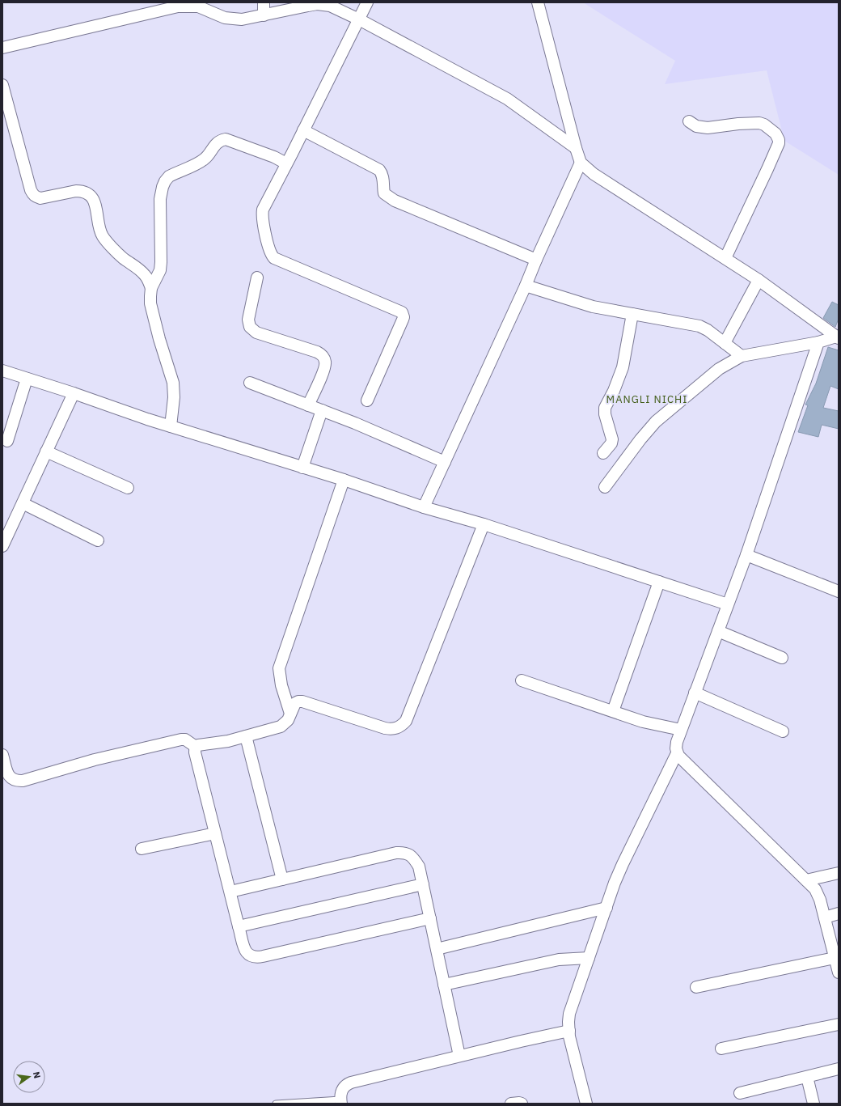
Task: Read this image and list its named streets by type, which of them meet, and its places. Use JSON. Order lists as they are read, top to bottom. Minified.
{"districts":["MANGLI NICHI"],"north":"right"}
